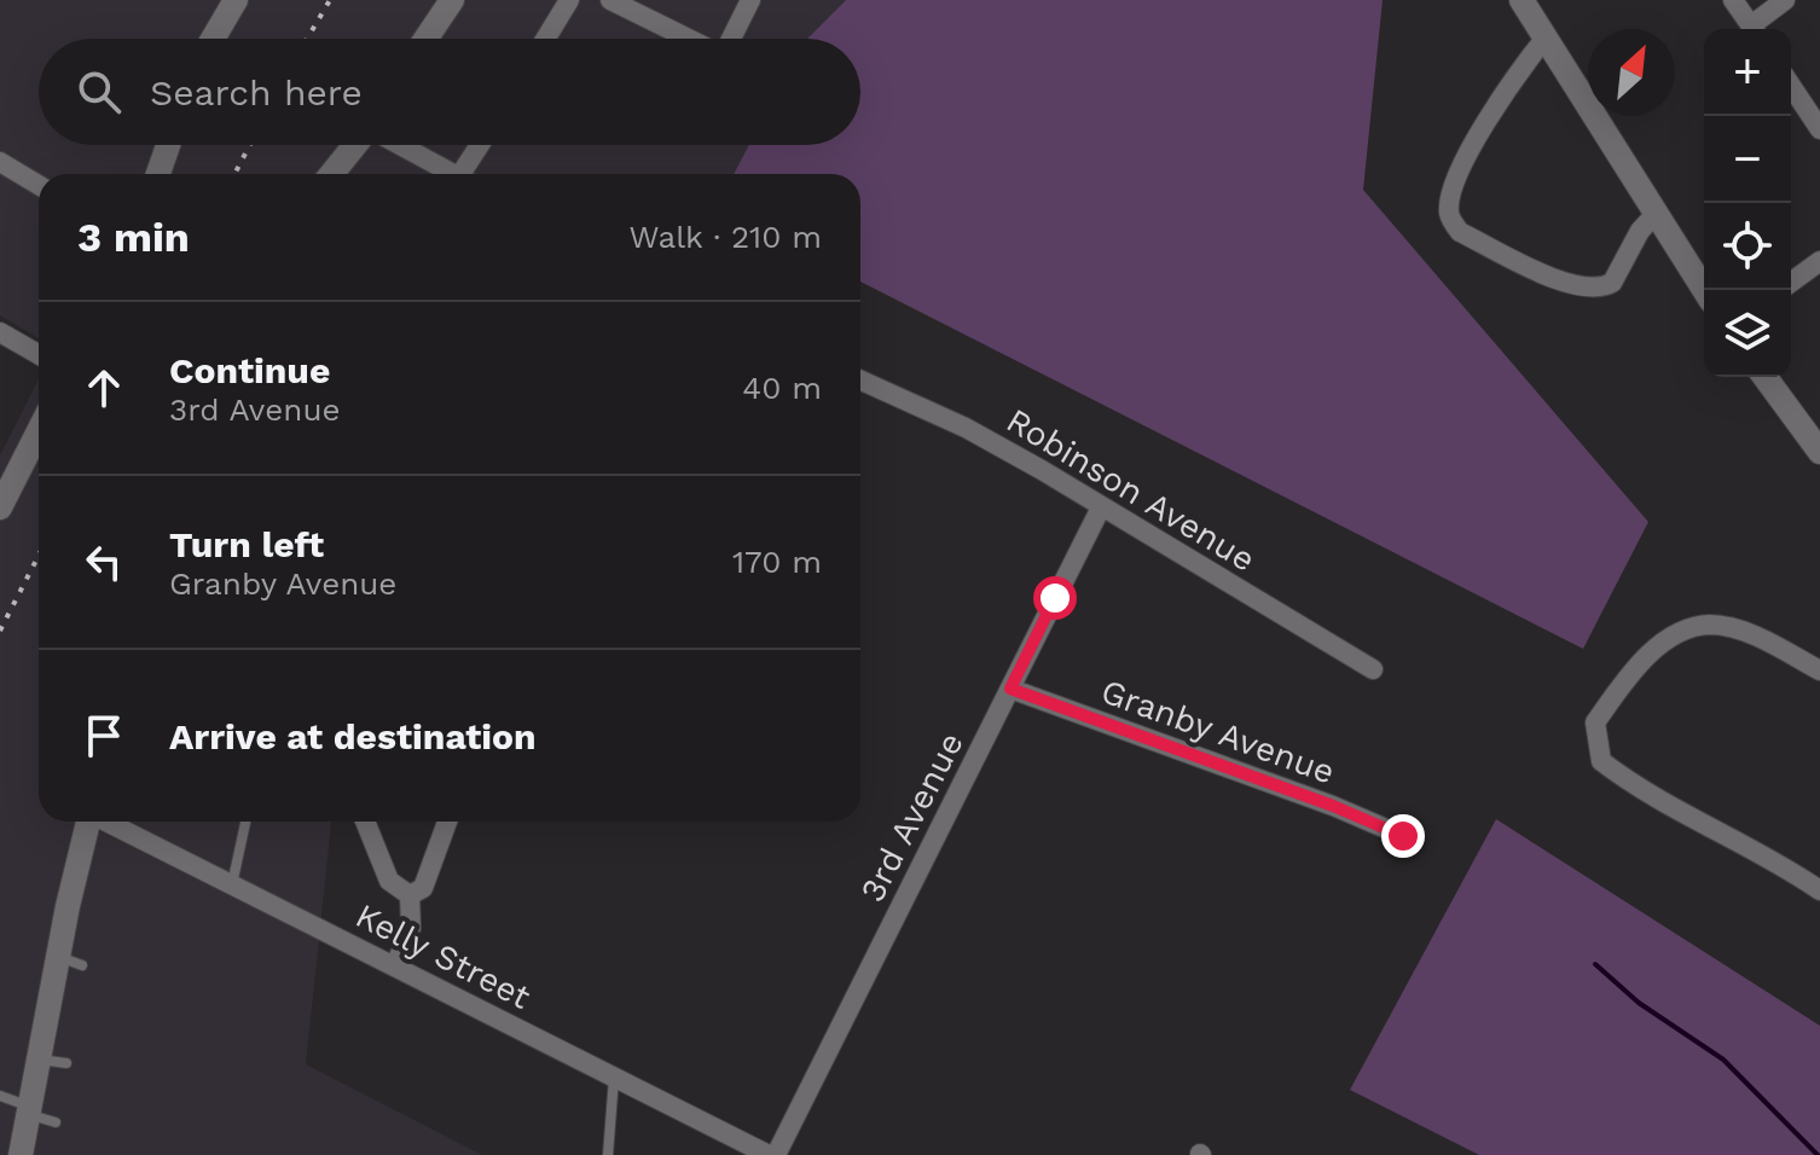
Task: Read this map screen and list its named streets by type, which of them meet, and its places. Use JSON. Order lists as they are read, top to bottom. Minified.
{"streets":{"street":["Robinson Avenue","Granby Avenue","3rd Avenue","Kelly Street"]},"crossings":[["Robinson Avenue","3rd Avenue"],["Granby Avenue","3rd Avenue"],["3rd Avenue","Kelly Street"]],"north":"top right","page":{"map_buttons":["+","−"],"search":"Search here","heading":["3 min","Walk · 210 m"],"list":[["Continue","3rd Avenue","40 m"],["Turn left","Granby Avenue","170 m"],"Arrive at destination"]}}
